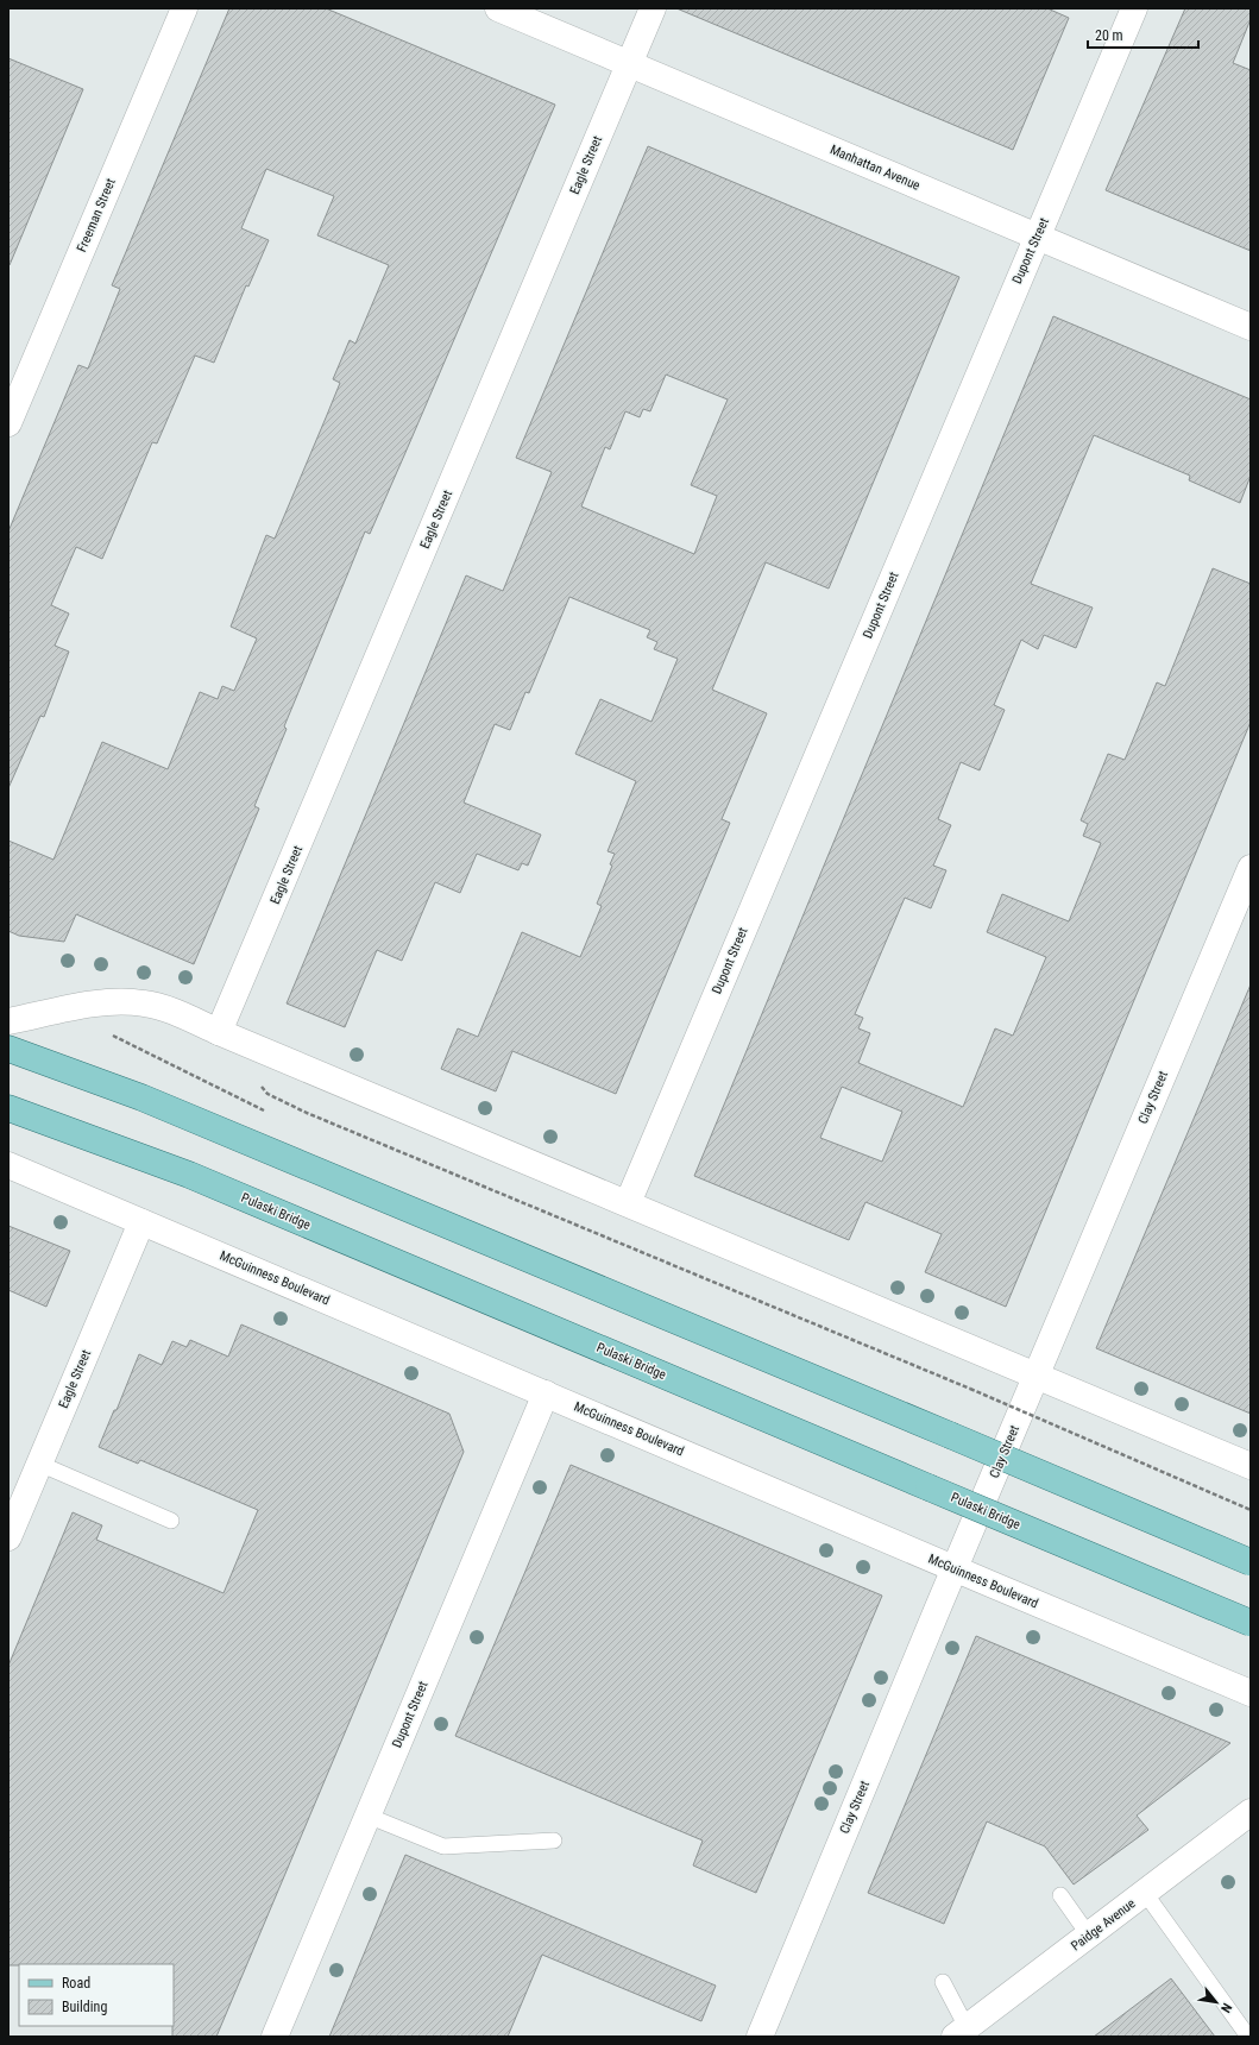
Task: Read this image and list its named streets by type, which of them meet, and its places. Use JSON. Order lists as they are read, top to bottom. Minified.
{"streets":{"main road":["Pulaski Bridge"],"street":["Eagle Street","Manhattan Avenue","Freeman Street","Dupont Street","Clay Street","McGuinness Boulevard","Paidge Avenue"]},"crossings":[["Eagle Street","Manhattan Avenue"],["Eagle Street","McGuinness Boulevard"],["Manhattan Avenue","Dupont Street"],["Dupont Street","McGuinness Boulevard"],["Clay Street","McGuinness Boulevard"]],"legend":["Road","Building"],"scale_bar":"20 m","north":"bottom right"}
